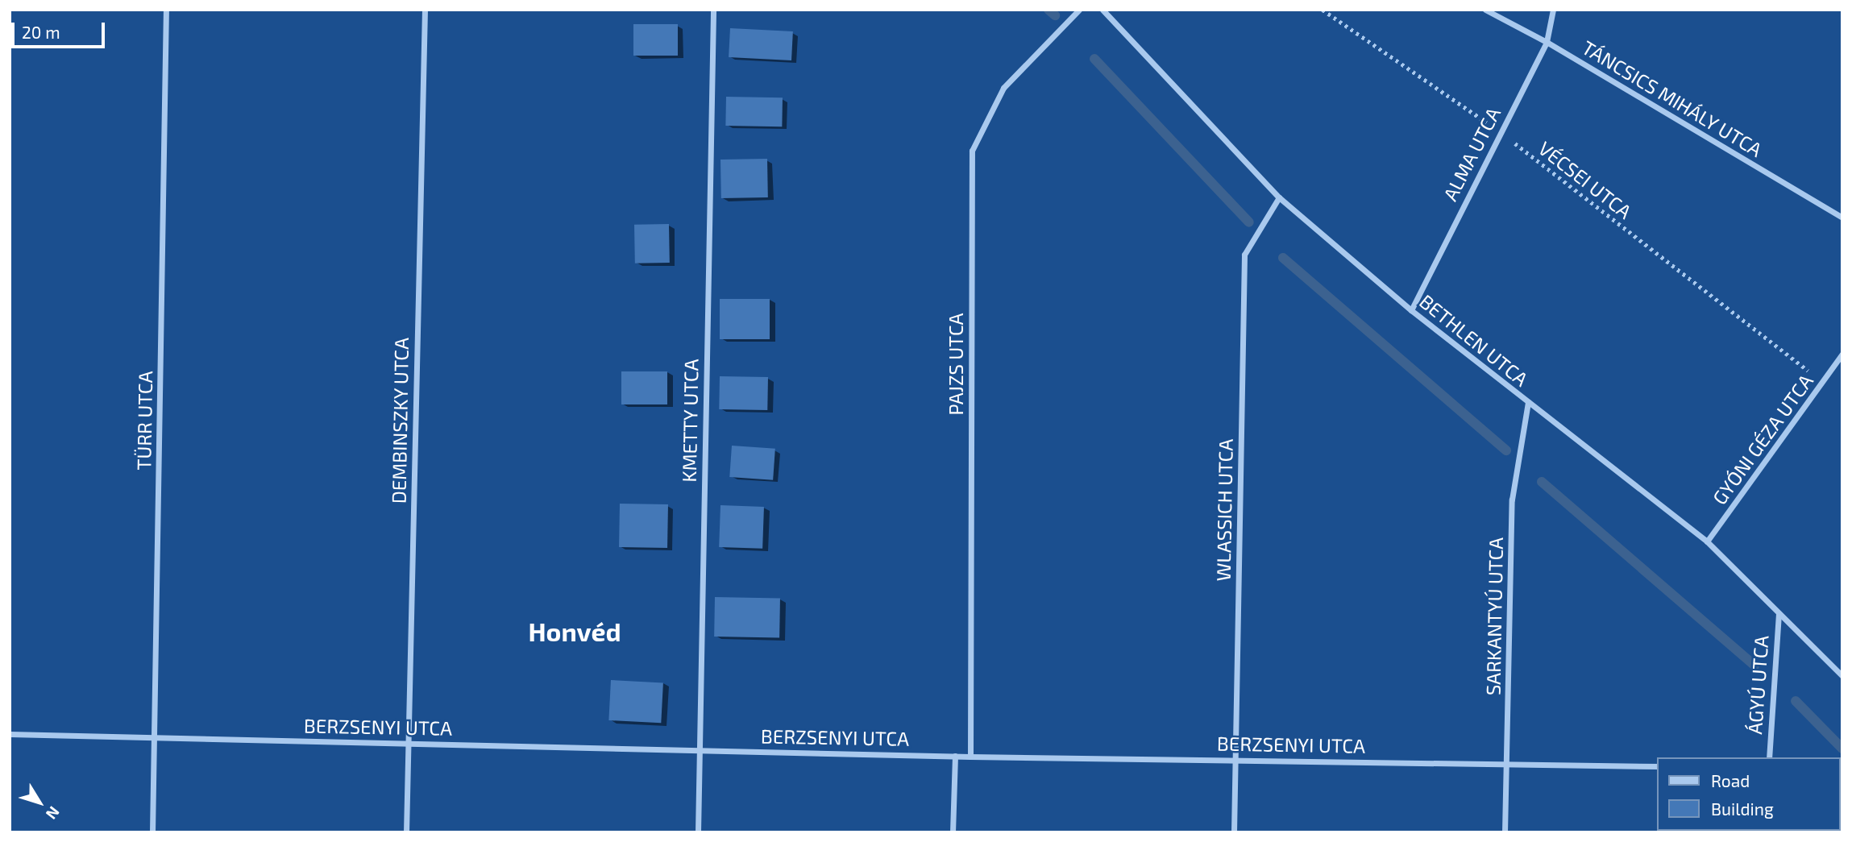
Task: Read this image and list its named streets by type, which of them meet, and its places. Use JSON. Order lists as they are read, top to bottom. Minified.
{"streets":{"street":["TÁNCSICS MIHÁLY UTCA","ALMA UTCA","BETHLEN UTCA","PAJZS UTCA","TÜRR UTCA","DEMBINSZKY UTCA","KMETTY UTCA","GYÓNI GÉZA UTCA","WLASSICH UTCA","SARKANTYÚ UTCA","ÁGYÚ UTCA","BERZSENYI UTCA"],"path":["VÉCSEI UTCA"]},"crossings":[["TÁNCSICS MIHÁLY UTCA","ALMA UTCA"],["ALMA UTCA","VÉCSEI UTCA"],["ALMA UTCA","BETHLEN UTCA"],["VÉCSEI UTCA","GYÓNI GÉZA UTCA"],["BETHLEN UTCA","GYÓNI GÉZA UTCA"],["BETHLEN UTCA","WLASSICH UTCA"],["BETHLEN UTCA","SARKANTYÚ UTCA"],["BETHLEN UTCA","ÁGYÚ UTCA"],["PAJZS UTCA","BERZSENYI UTCA"],["TÜRR UTCA","BERZSENYI UTCA"],["DEMBINSZKY UTCA","BERZSENYI UTCA"],["KMETTY UTCA","BERZSENYI UTCA"],["WLASSICH UTCA","BERZSENYI UTCA"],["SARKANTYÚ UTCA","BERZSENYI UTCA"]],"districts":["Honvéd"],"legend":["Road","Building"],"scale_bar":"20 m","north":"bottom right"}
